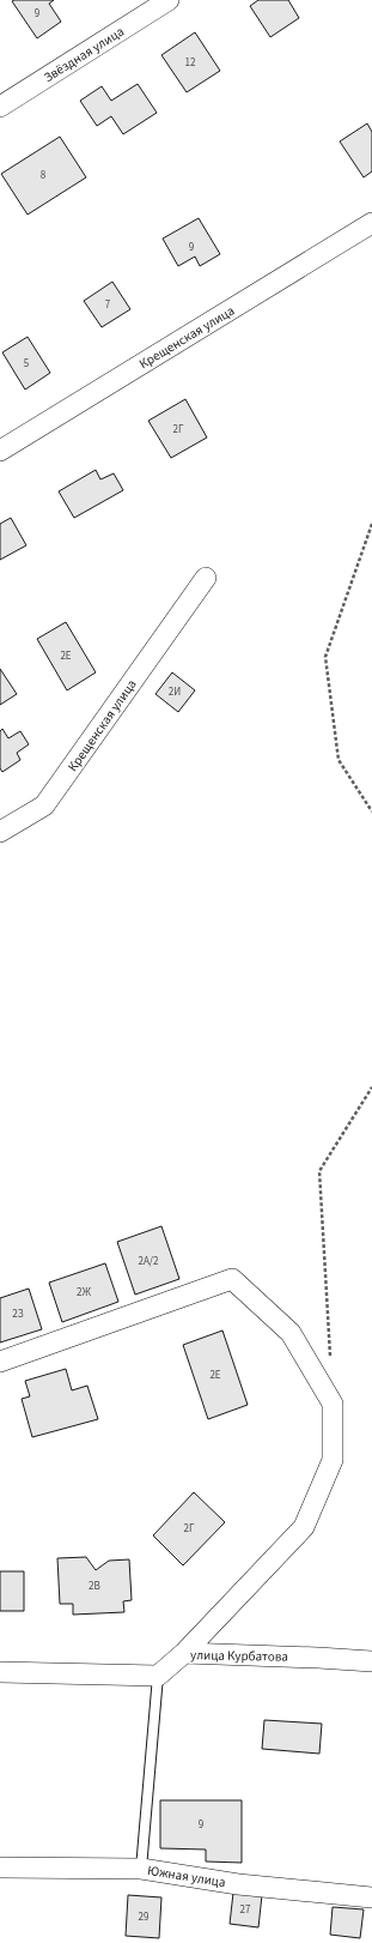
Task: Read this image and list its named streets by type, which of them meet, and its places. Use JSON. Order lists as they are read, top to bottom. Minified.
{"streets":{"street":["Звёздная улица","Крещенская улица","улица Курбатова","Южная улица"]},"house_numbers":["9","12","8","9","7","5","2Г","2Е","2И","2А/2","2Ж","2З","2Е","2Г","2В","9","27","29"]}
